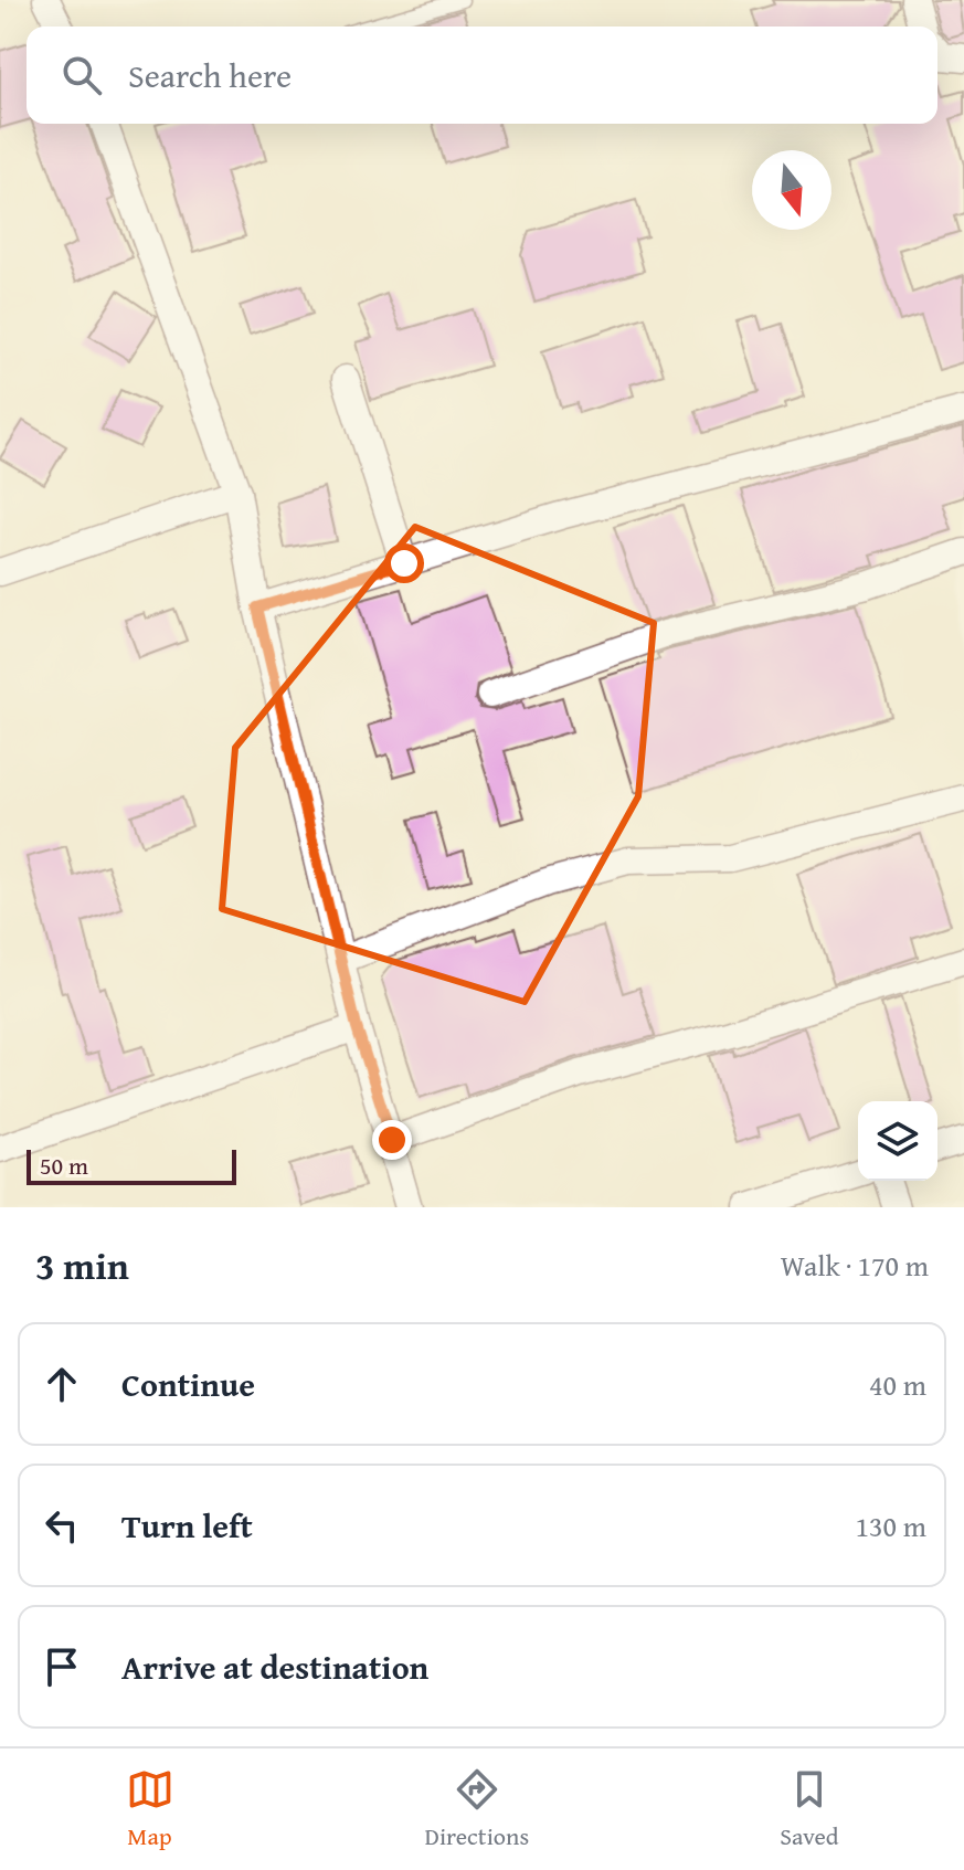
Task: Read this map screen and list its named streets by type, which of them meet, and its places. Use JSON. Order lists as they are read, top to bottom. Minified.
{"scale_bar":"50 m","north":"bottom","page":{"search":"Search here","scale":"50 m","heading":["3 min","Walk · 170 m"],"list":[["Continue","40 m"],["Turn left","130 m"],"Arrive at destination"],"nav":["Map","Directions","Saved"]}}
